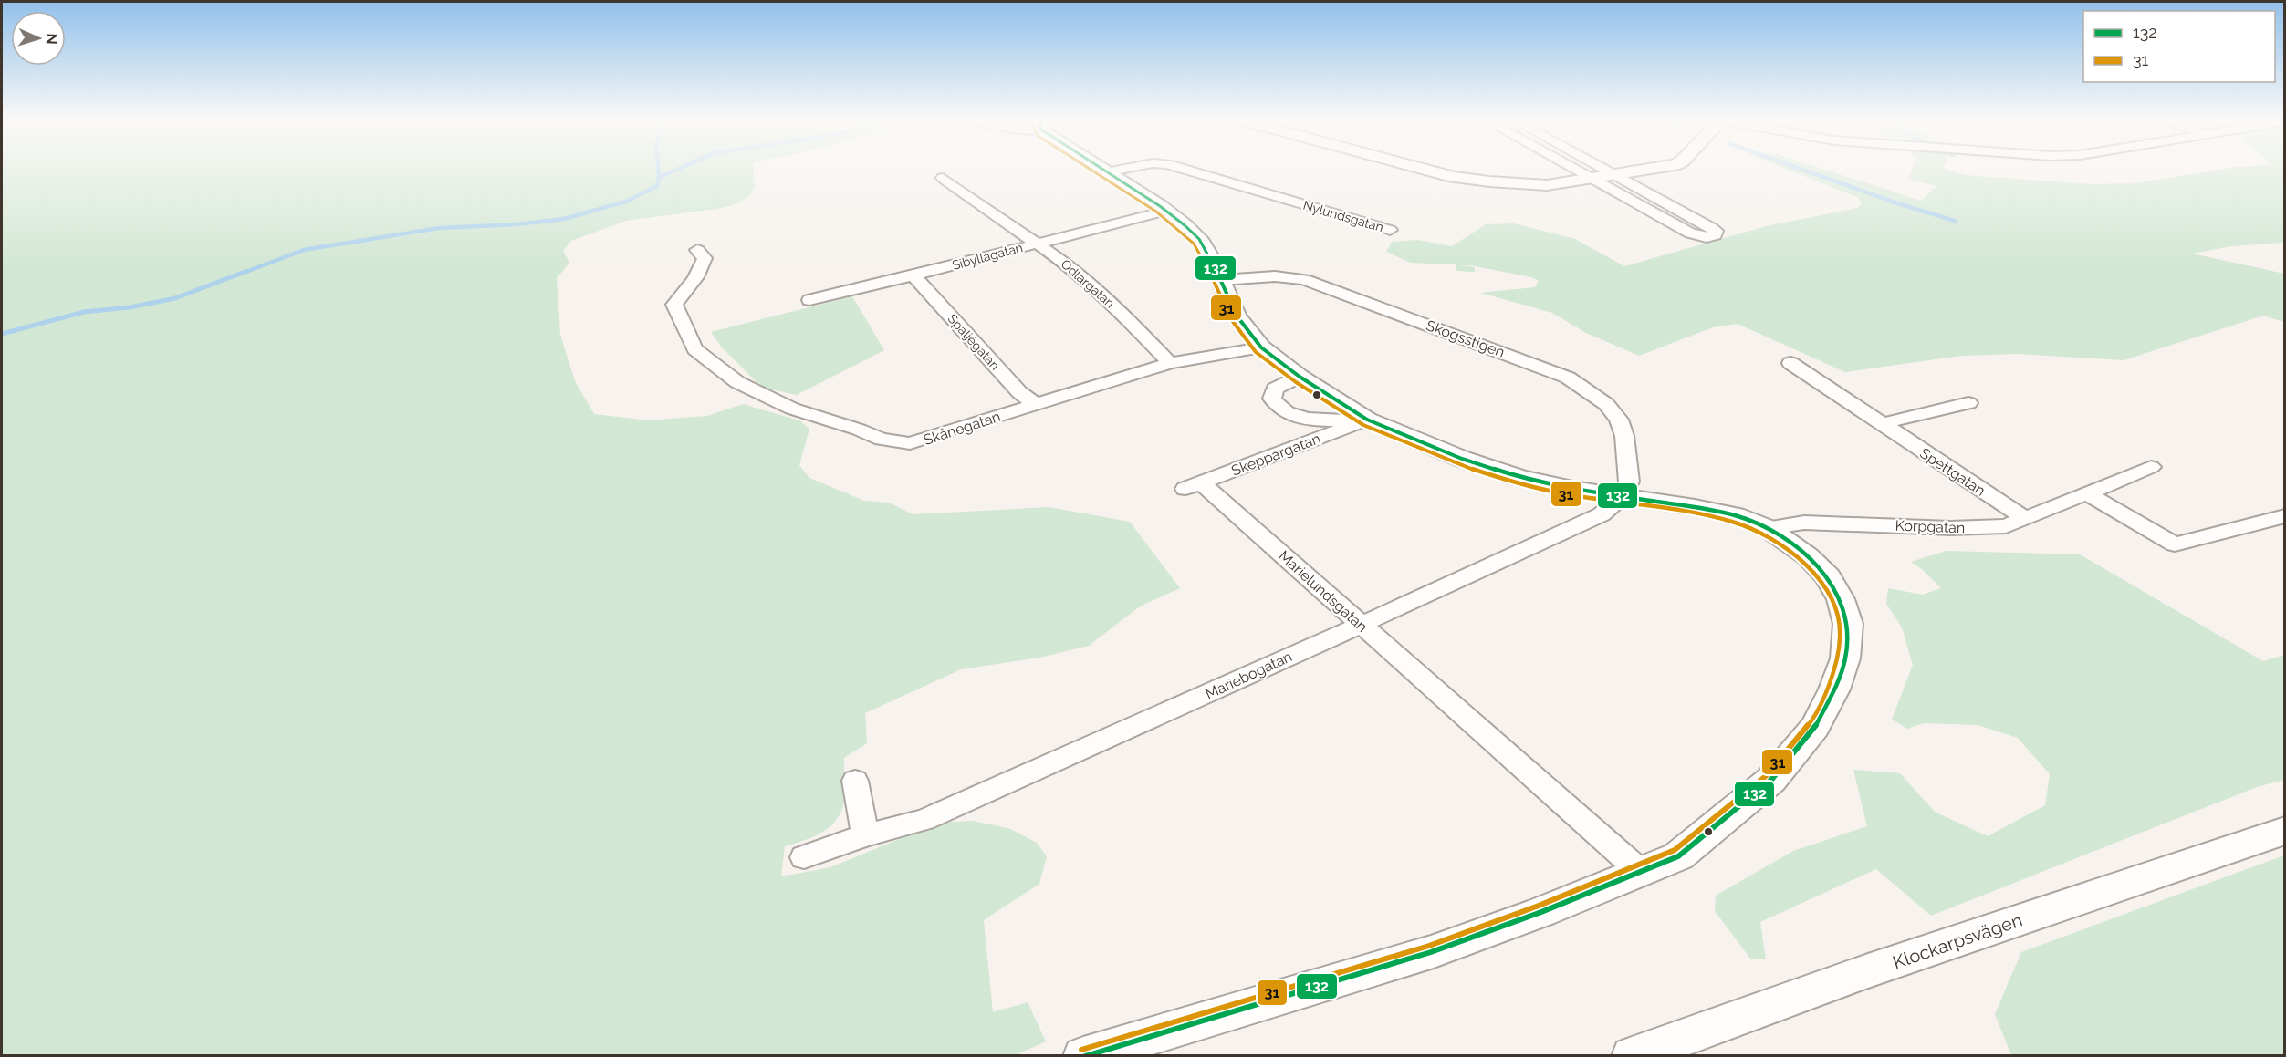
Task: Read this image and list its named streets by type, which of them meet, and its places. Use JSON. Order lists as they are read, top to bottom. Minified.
{"streets":{"street":["Nylundsgatan","Sibyllagatan","Odlargatan","Skogsstigen","Spaljégatan","Skånegatan","Skeppargatan","Spettgatan","Korpgatan","Marielundsgatan","Mariebogatan","Klockarpsvägen"]},"crossings":[["Sibyllagatan","Odlargatan"],["Sibyllagatan","Spaljégatan"],["Odlargatan","Skånegatan"],["Skogsstigen","Mariebogatan"],["Spaljégatan","Skånegatan"],["Skeppargatan","Marielundsgatan"],["Spettgatan","Korpgatan"],["Marielundsgatan","Mariebogatan"]],"lines":["transit line 132","transit line 31"],"legend":["132","31"],"north":"right"}
